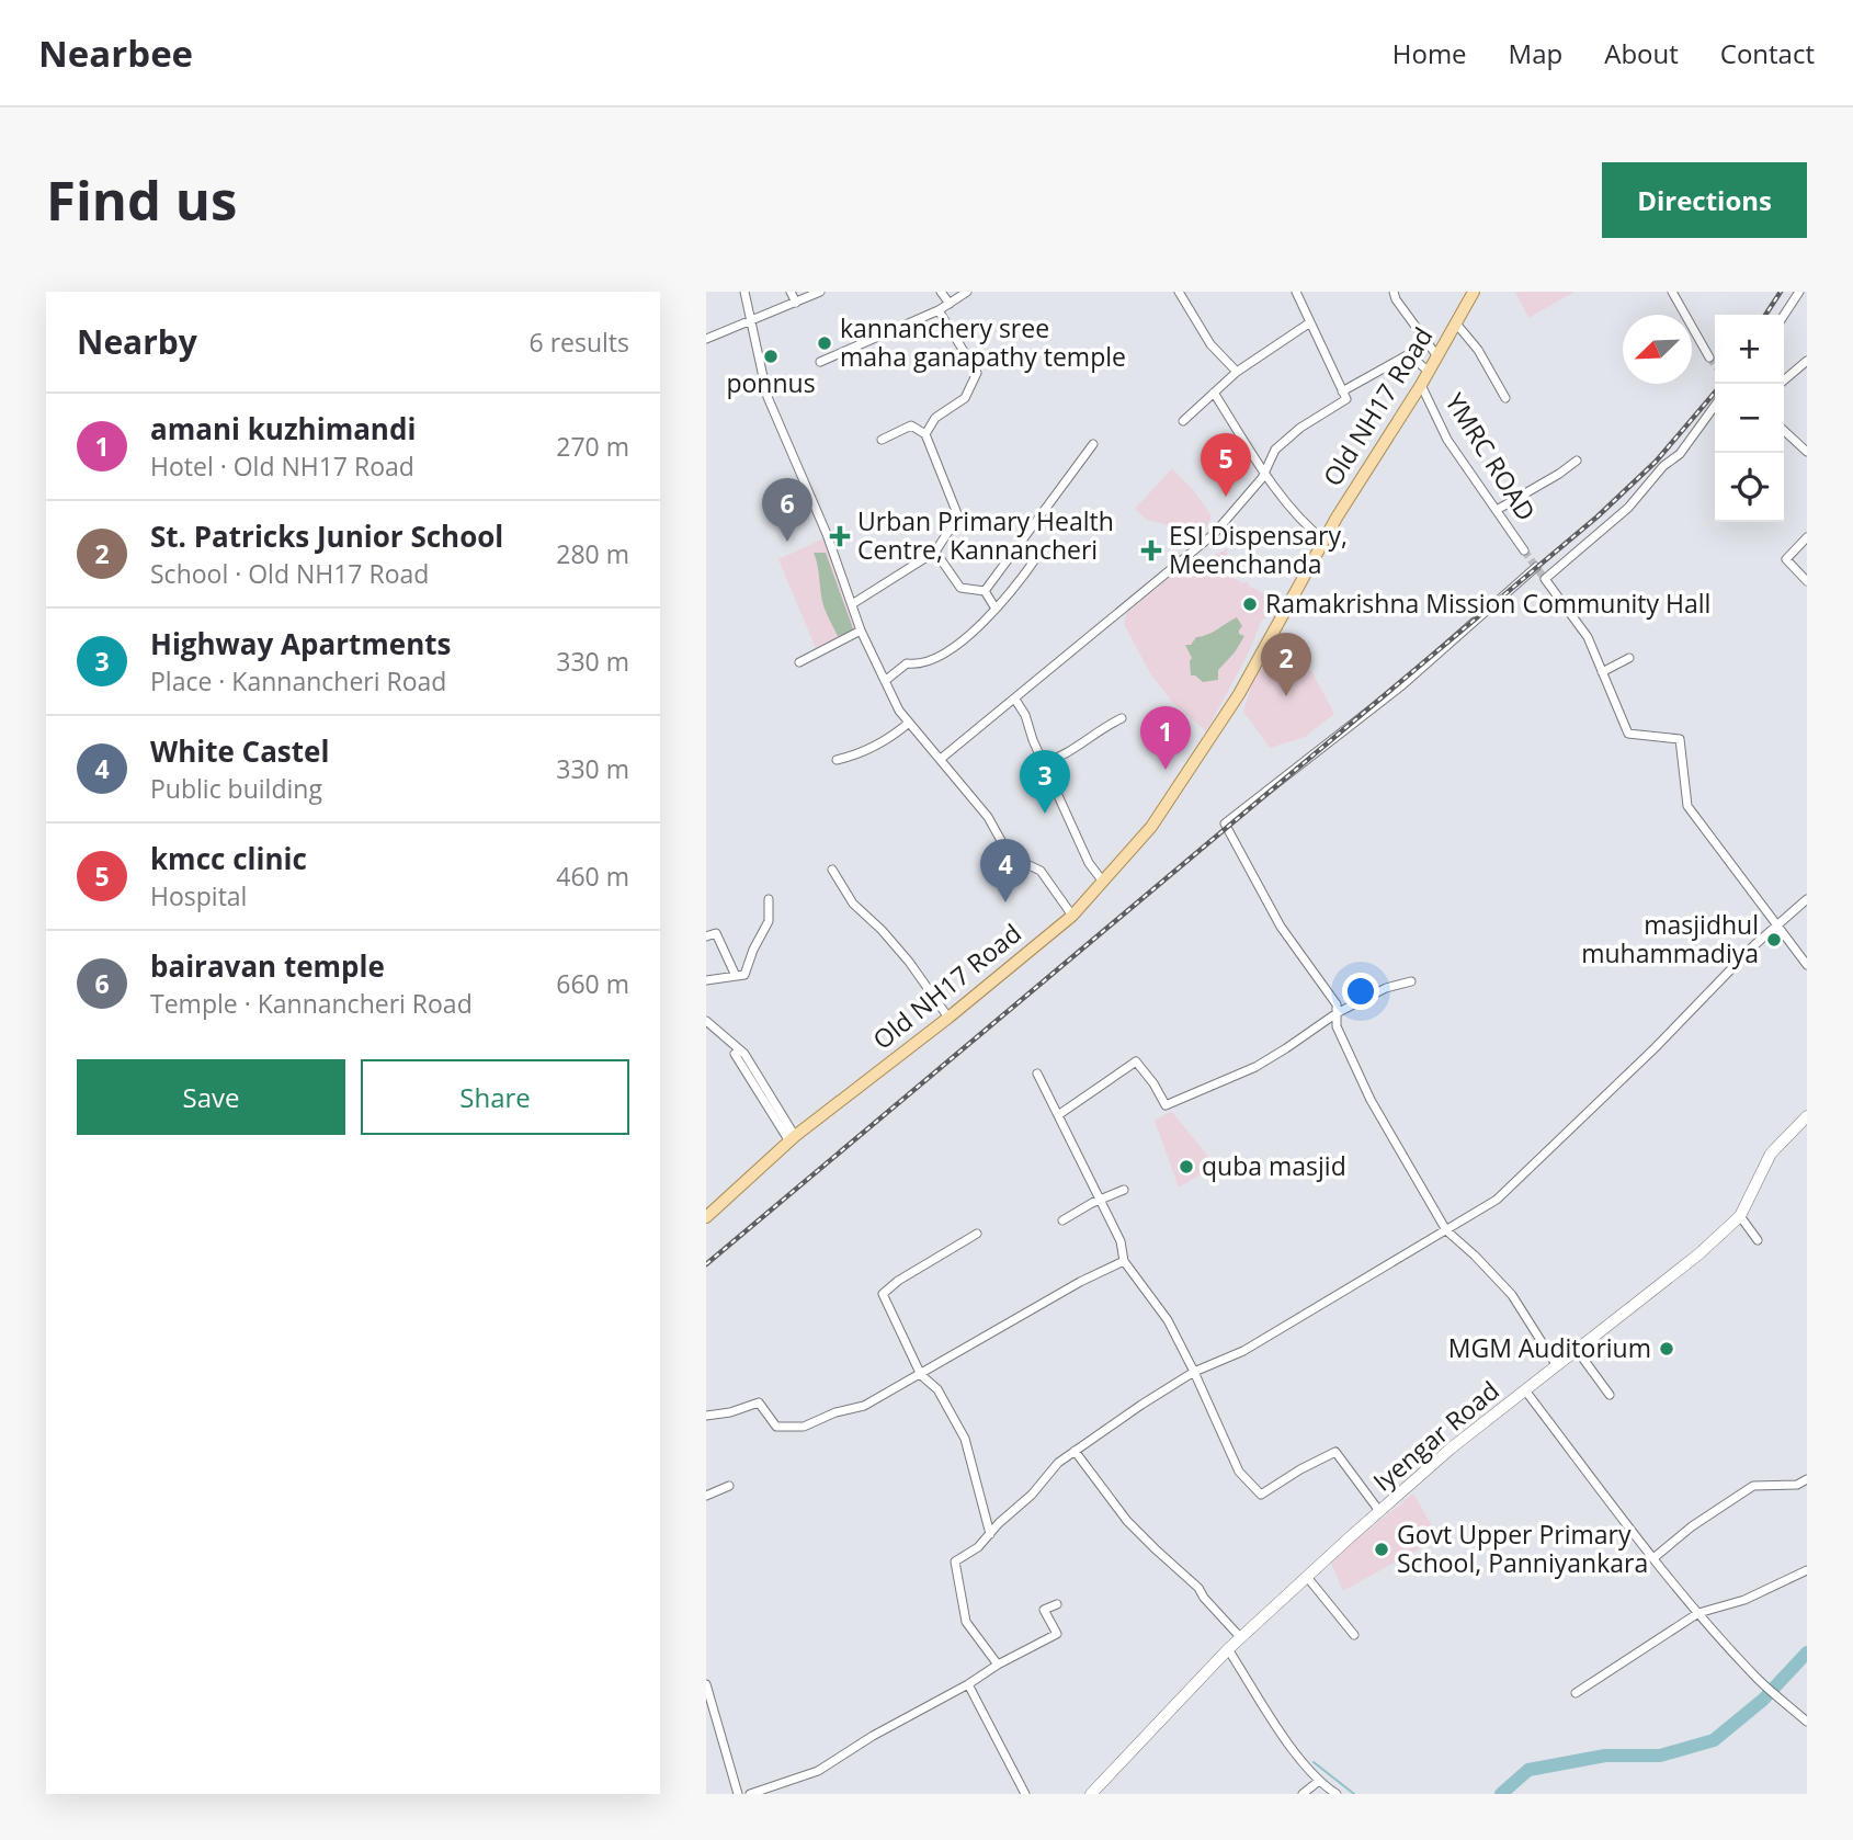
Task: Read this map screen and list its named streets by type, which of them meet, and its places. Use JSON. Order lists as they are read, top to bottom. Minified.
{"streets":{"main road":["Old NH17 Road","Iyengar Road"],"street":["YMRC ROAD"]},"crossings":[["Old NH17 Road","YMRC ROAD"]],"places":{"other":["kannanchery sree maha ganapathy temple","ponnus","Ramakrishna Mission Community Hall","masjidhul muhammadiya","quba masjid","MGM Auditorium","Govt Upper Primary School, Panniyankara"],"health":["Urban Primary Health Centre, Kannancheri","ESI Dispensary, Meenchanda"]},"north":"bottom left","page":{"header":"Nearbee","nav":["Home","Map","About","Contact"],"buttons":["Directions",["Save","Share"]],"title":"Find us","heading":["Nearby","6 results"],"map_buttons":["+","−"],"list":[{"mark":"1","name":"amani kuzhimandi","note":"Hotel · Old NH17 Road","value":"270 m"},{"mark":"2","name":"St. Patricks Junior School","note":"School · Old NH17 Road","value":"280 m"},{"mark":"3","name":"Highway Apartments","note":"Place · Kannancheri Road","value":"330 m"},{"mark":"4","name":"White Castel","note":"Public building","value":"330 m"},{"mark":"5","name":"kmcc clinic","note":"Hospital","value":"460 m"},{"mark":"6","name":"bairavan temple","note":"Temple · Kannancheri Road","value":"660 m"}],"pins":["5","6","2","1","3","4"]}}
